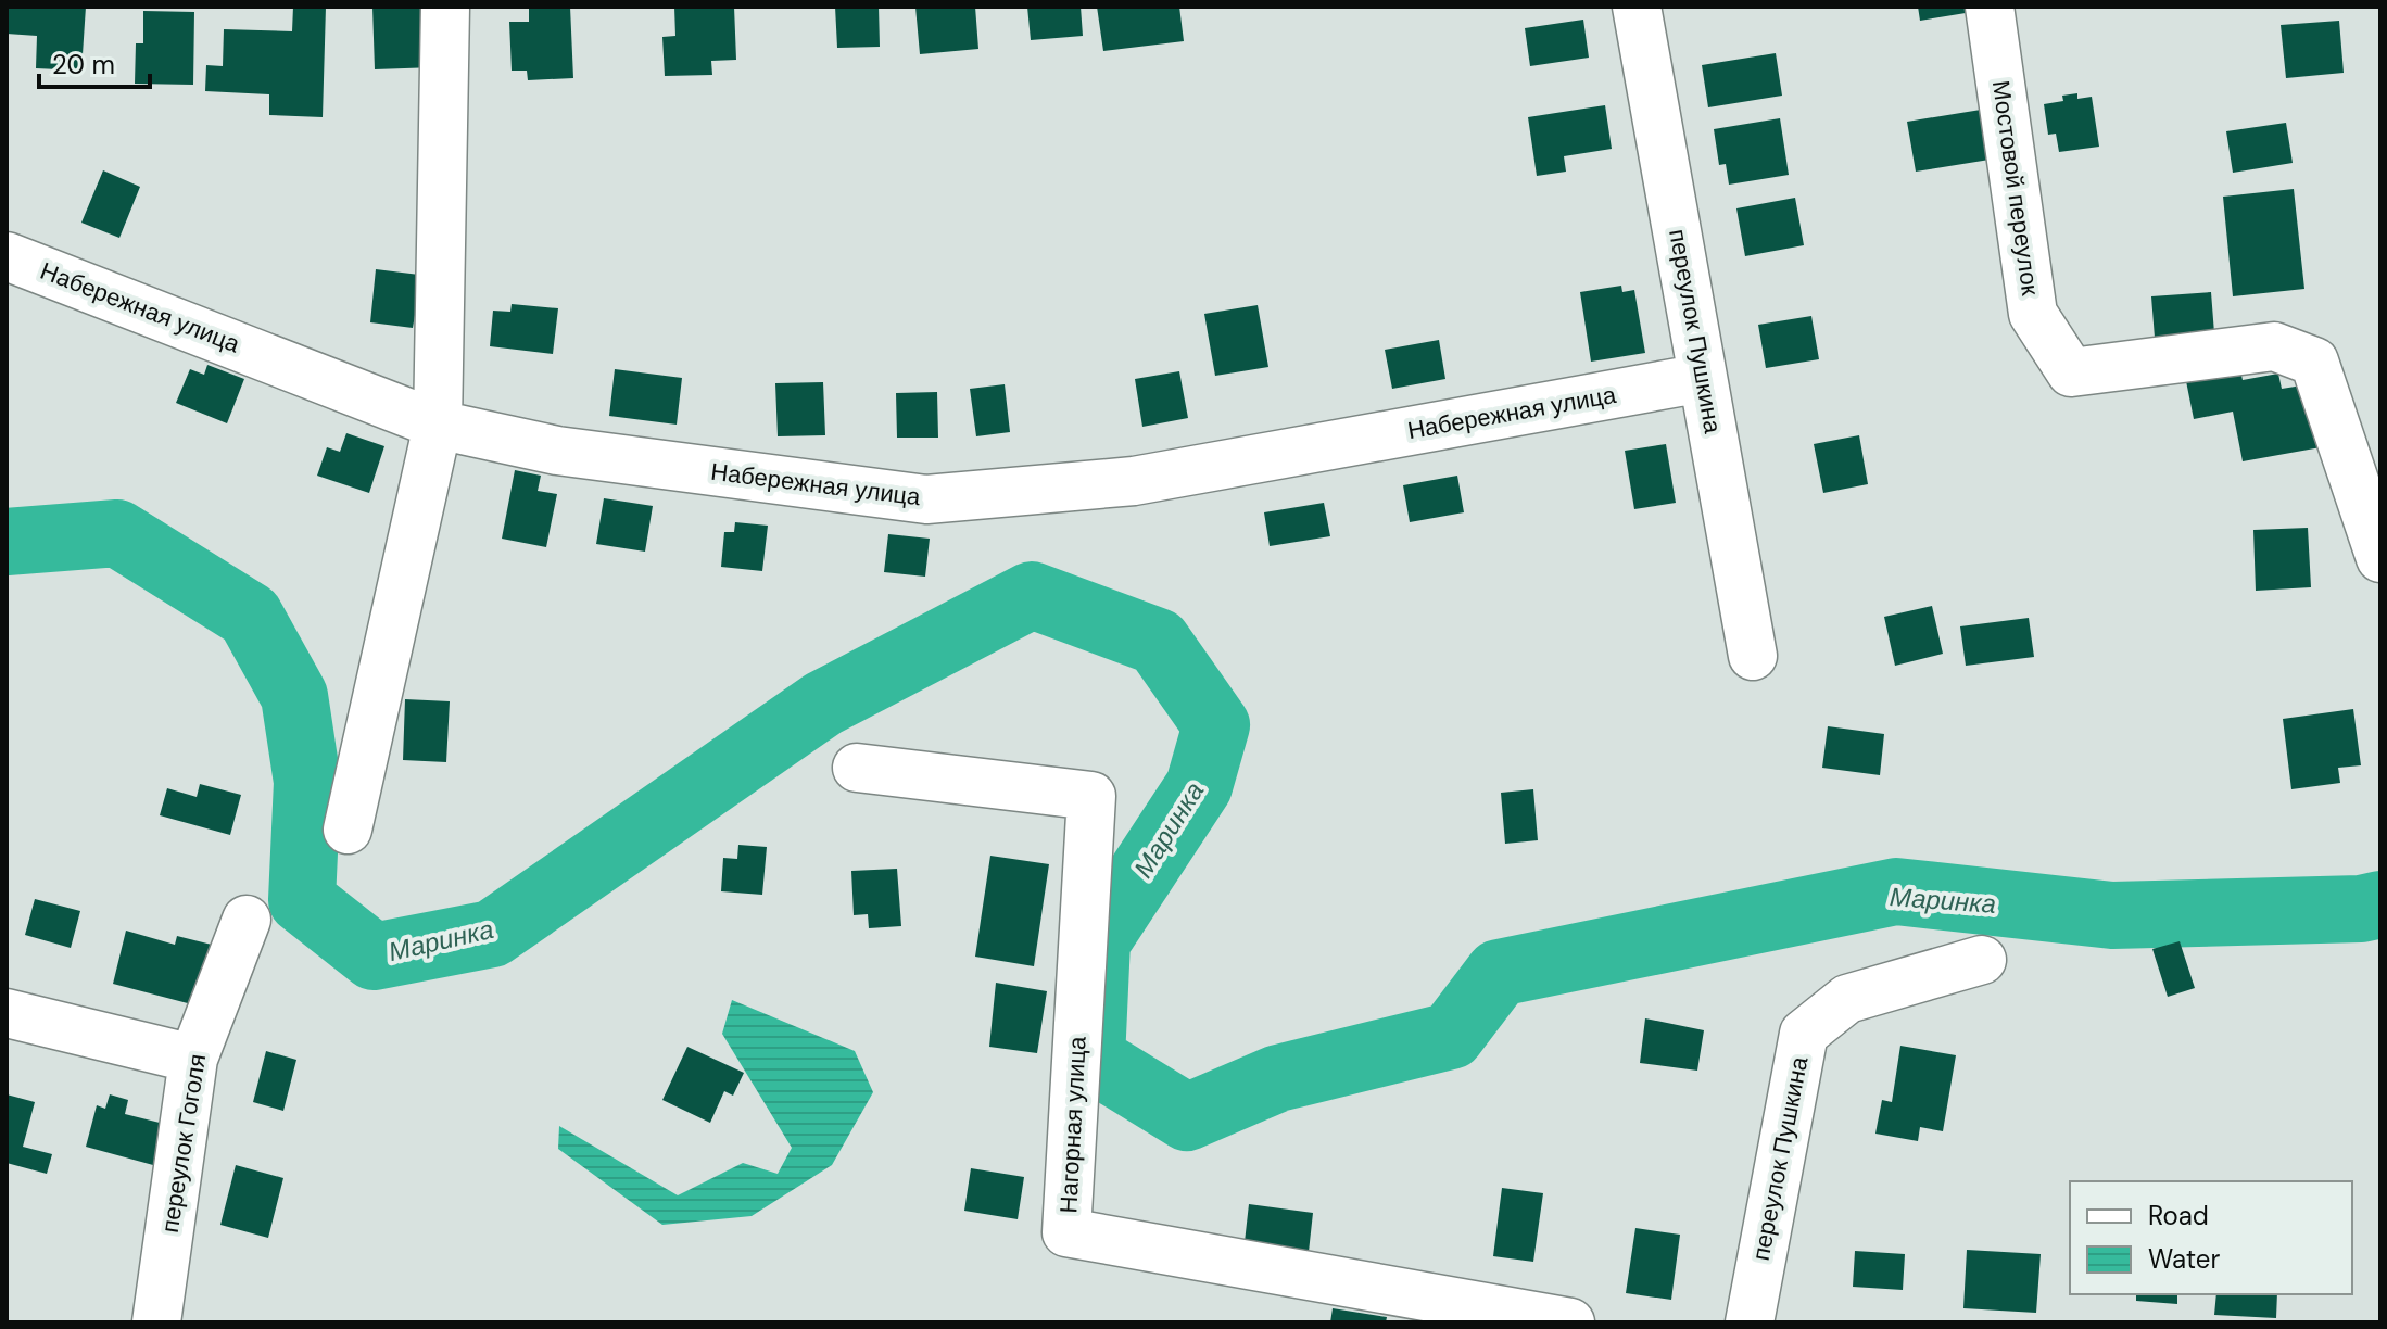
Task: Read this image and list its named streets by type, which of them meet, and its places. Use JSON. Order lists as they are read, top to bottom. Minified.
{"streets":{"street":["Мостовой переулок","Набережная улица","переулок Пушкина","Нагорная улица","переулок Гоголя"]},"crossings":[["Набережная улица","переулок Пушкина"]],"water":["Маринка"],"legend":["Road","Water"],"scale_bar":"20 m"}
